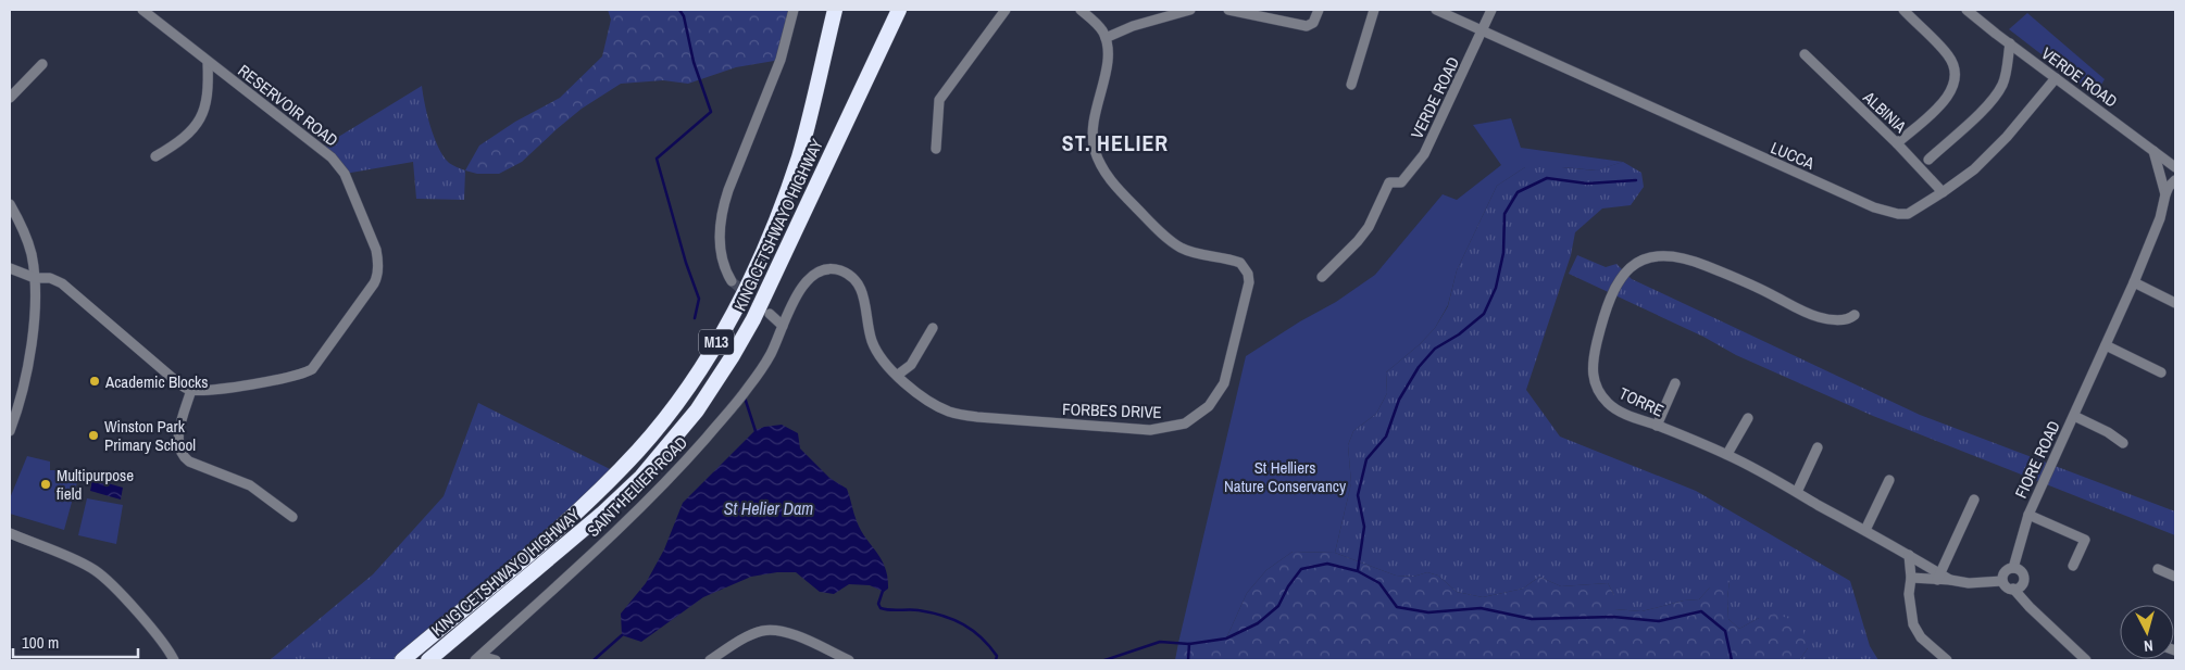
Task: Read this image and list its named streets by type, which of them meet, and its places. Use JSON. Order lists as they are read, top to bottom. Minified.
{"streets":{"highway":["KING CETSHWAYO HIGHWAY","M13"],"street":["VERDE ROAD","RESERVOIR ROAD","ALBINIA","LUCCA","TORRE","FORBES DRIVE","FIORE ROAD","SAINT HELIER ROAD"]},"crossings":[["VERDE ROAD","LUCCA"],["VERDE ROAD","FIORE ROAD"],["ALBINIA","LUCCA"],["FORBES DRIVE","SAINT HELIER ROAD"]],"districts":["ST. HELIER"],"water":["St Helier Dam"],"parks":["St Helliers Nature Conservancy"],"places":["Academic Blocks","Winston Park Primary School","Multipurpose field"],"scale_bar":"100 m","north":"bottom"}
